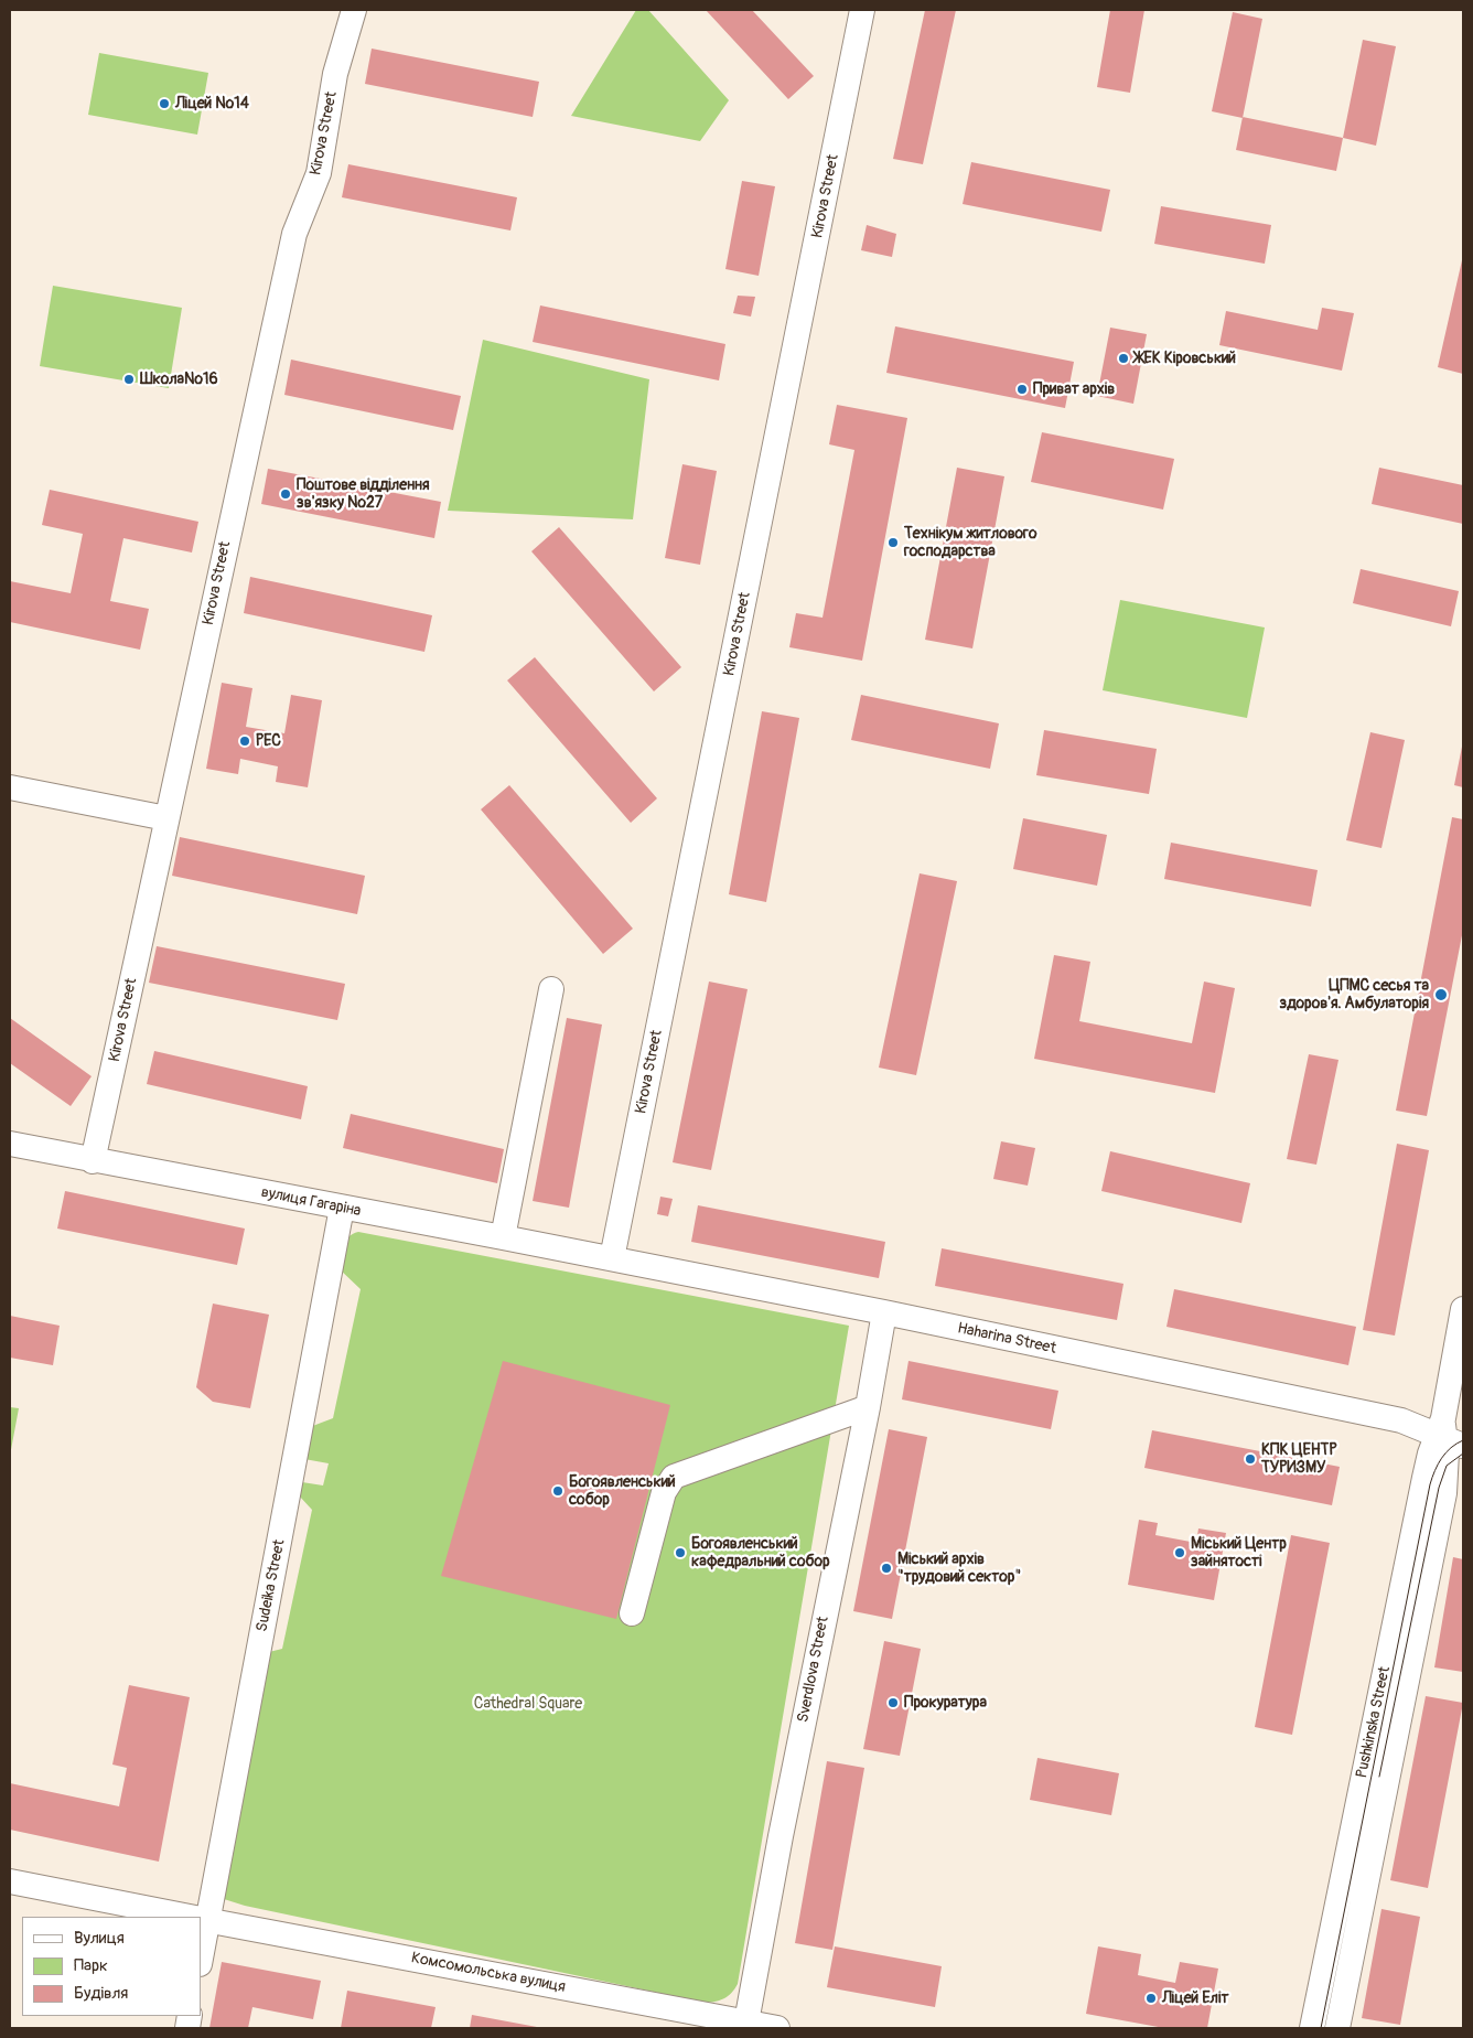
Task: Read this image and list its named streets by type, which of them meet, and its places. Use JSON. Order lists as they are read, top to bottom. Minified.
{"streets":{"street":["Kirova Street","вулиця Гагаріна","Haharina Street","Sudeika Street","Sverdlova Street","Pushkinska Street","Комсомольська вулиця"]},"crossings":[["Kirova Street","вулиця Гагаріна"],["Kirova Street","Haharina Street"],["вулиця Гагаріна","Haharina Street"],["вулиця Гагаріна","Sudeika Street"],["Haharina Street","Sverdlova Street"],["Haharina Street","Pushkinska Street"],["Sudeika Street","Комсомольська вулиця"],["Sverdlova Street","Комсомольська вулиця"]],"parks":["Cathedral Square"],"places":["Ліцей №14","ЖЕК Кіровський","Школа№16","Приват архів","Поштове відділення зв'язку №27","Технікум житлового господарства","РЕС","ЦПМС сесья та здоров'я. Амбулаторія","КПК ЦЕНТР ТУРИЗМУ","Богоявленський собор","Богоявленський кафедральний собор","Міський Центр зайнятості","Міський архів \"трудовий сектор\"","Прокуратура","Ліцей Еліт"],"legend":["Вулиця","Парк","Будівля"]}
